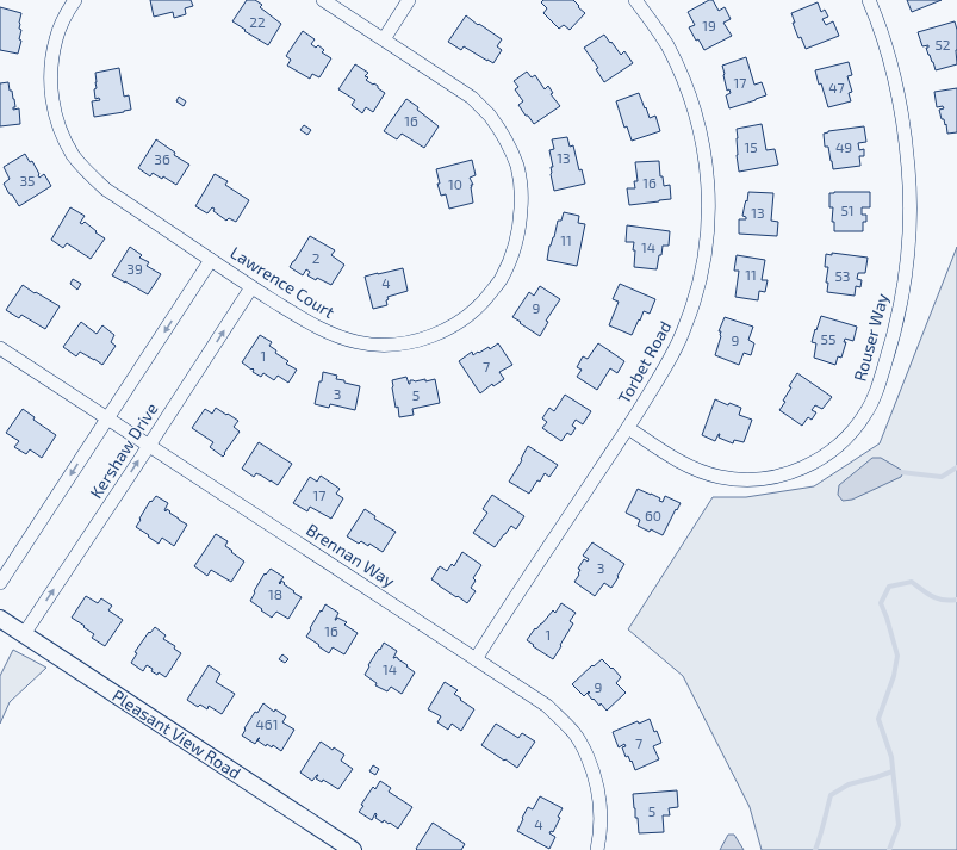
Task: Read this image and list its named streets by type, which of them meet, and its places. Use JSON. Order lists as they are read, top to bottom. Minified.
{"streets":{"street":["Lawrence Court","Rouser Way","Torbet Road","Kershaw Drive","Brennan Way","Pleasant View Road"]},"crossings":[["Lawrence Court","Kershaw Drive"],["Rouser Way","Torbet Road"],["Torbet Road","Brennan Way"],["Kershaw Drive","Brennan Way"],["Kershaw Drive","Pleasant View Road"]],"house_numbers":["22","19","52","17","47","16","15","49","13","36","35","16","10","51","13","11","14","2","39","11","53","4","9","55","9","1","7","3","5","17","60","3","18","16","1","14","9","461","7","5","4"]}
